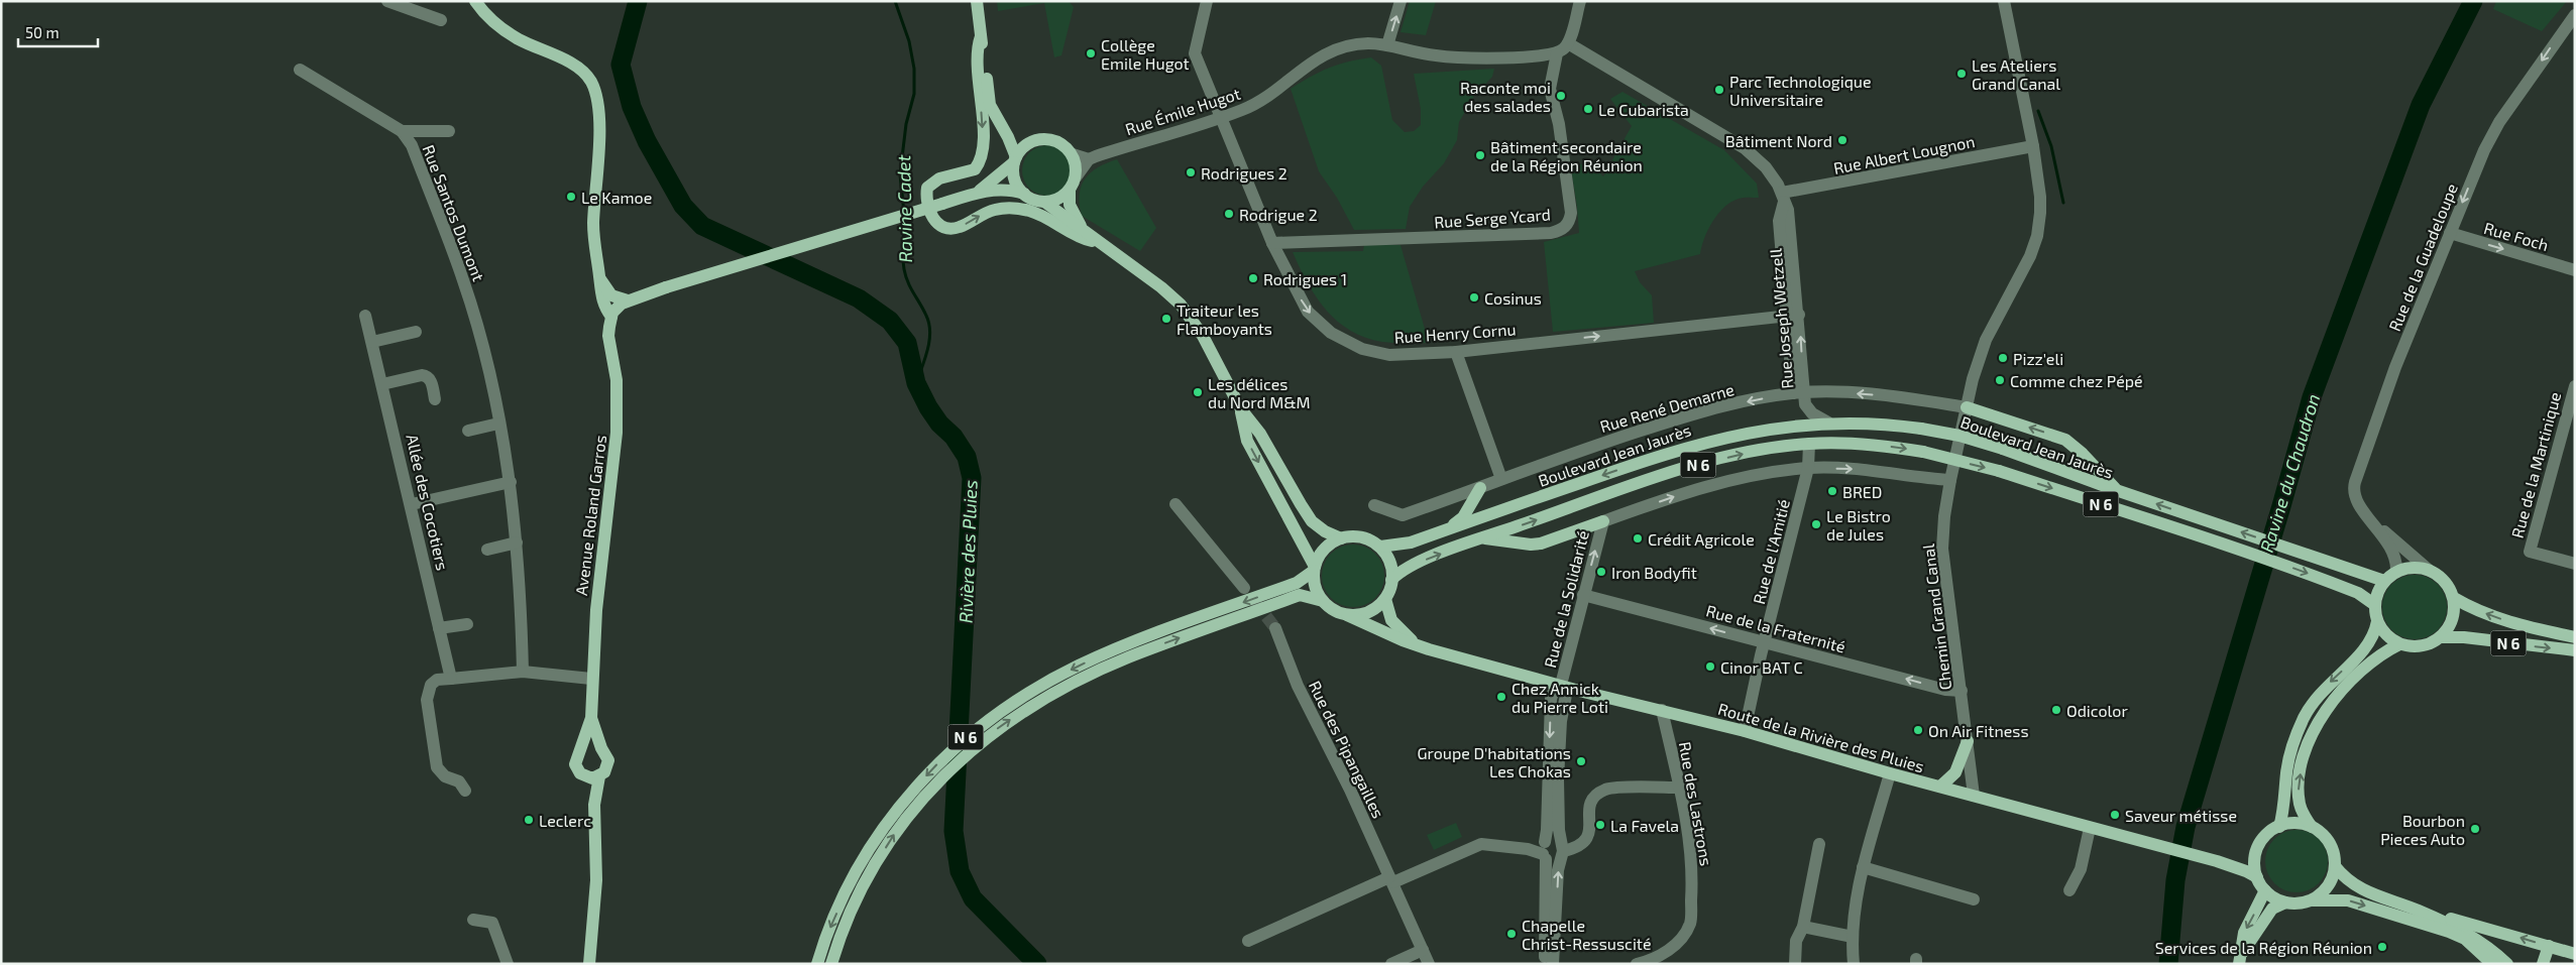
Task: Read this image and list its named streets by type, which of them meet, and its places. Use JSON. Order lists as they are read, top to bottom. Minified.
{"streets":{"main road":["Boulevard Jean Jaurès","N 6","Avenue Roland Garros","Route de la Rivière des Pluies"],"street":["Rue Émile Hugot","Rue Albert Lougnon","Rue Santos Dumont","Rue Serge Ycard","Rue Foch","Rue de la Guadeloupe","Rue Joseph Wetzell","Rue Henry Cornu","Rue René Demarne","Rue de la Martinique","Allée des Cocotiers","Rue de l'Amitié","Rue de la Solidarité","Chemin Grand Canal","Rue de la Fraternité","Rue des Pipangailles","Rue des Lastrons"]},"crossings":[["Rue Émile Hugot","Rue Serge Ycard"],["Rue Émile Hugot","Rue Henry Cornu"],["Rue Albert Lougnon","Rue Joseph Wetzell"],["Rue Albert Lougnon","Chemin Grand Canal"],["Rue Serge Ycard","Rue Henry Cornu"],["Rue Foch","Rue de la Guadeloupe"],["Rue de la Guadeloupe","Boulevard Jean Jaurès"],["Rue de la Guadeloupe","N 6"],["Rue Joseph Wetzell","Rue Henry Cornu"],["Rue Joseph Wetzell","Rue René Demarne"],["Rue Joseph Wetzell","Boulevard Jean Jaurès"],["Rue René Demarne","Chemin Grand Canal"],["Boulevard Jean Jaurès","N 6"],["Boulevard Jean Jaurès","Rue de l'Amitié"],["Rue de l'Amitié","Rue de la Solidarité"],["Rue de l'Amitié","Chemin Grand Canal"],["Rue de l'Amitié","Rue de la Fraternité"],["Rue de l'Amitié","Route de la Rivière des Pluies"],["Rue de la Solidarité","Rue de la Fraternité"],["Rue de la Solidarité","Route de la Rivière des Pluies"],["Chemin Grand Canal","Rue de la Fraternité"],["Chemin Grand Canal","Route de la Rivière des Pluies"],["Route de la Rivière des Pluies","Rue des Lastrons"]],"one_way":["Rue Foch","Rue de la Guadeloupe","Rue Henry Cornu","Rue René Demarne","Rue de l'Amitié","Rue de la Solidarité","Rue de la Fraternité"],"water":["Ravine Cadet","Ravine du Chaudron","Rivière des Pluies"],"places":["Collège Emile Hugot","Les Ateliers Grand Canal","Parc Technologique Universitaire","Raconte moi des salades","Le Cubarista","Bâtiment Nord","Bâtiment secondaire de la Région Réunion","Rodrigues 2","Le Kamoe","Rodrigue 2","Rodrigues 1","Cosinus","Traiteur les Flamboyants","Pizz'eli","Comme chez Pépé","Les délices du Nord M&M","BRED","Le Bistro de Jules","Crédit Agricole","Iron Bodyfit","Cinor BAT C","Chez Annick du Pierre Loti","Odicolor","On Air Fitness","Groupe D'habitations Les Chokas","Saveur métisse","Leclerc","La Favela","Bourbon Pieces Auto","Chapelle Christ-Ressuscité","Services de la Région Réunion"],"scale_bar":"50 m"}
